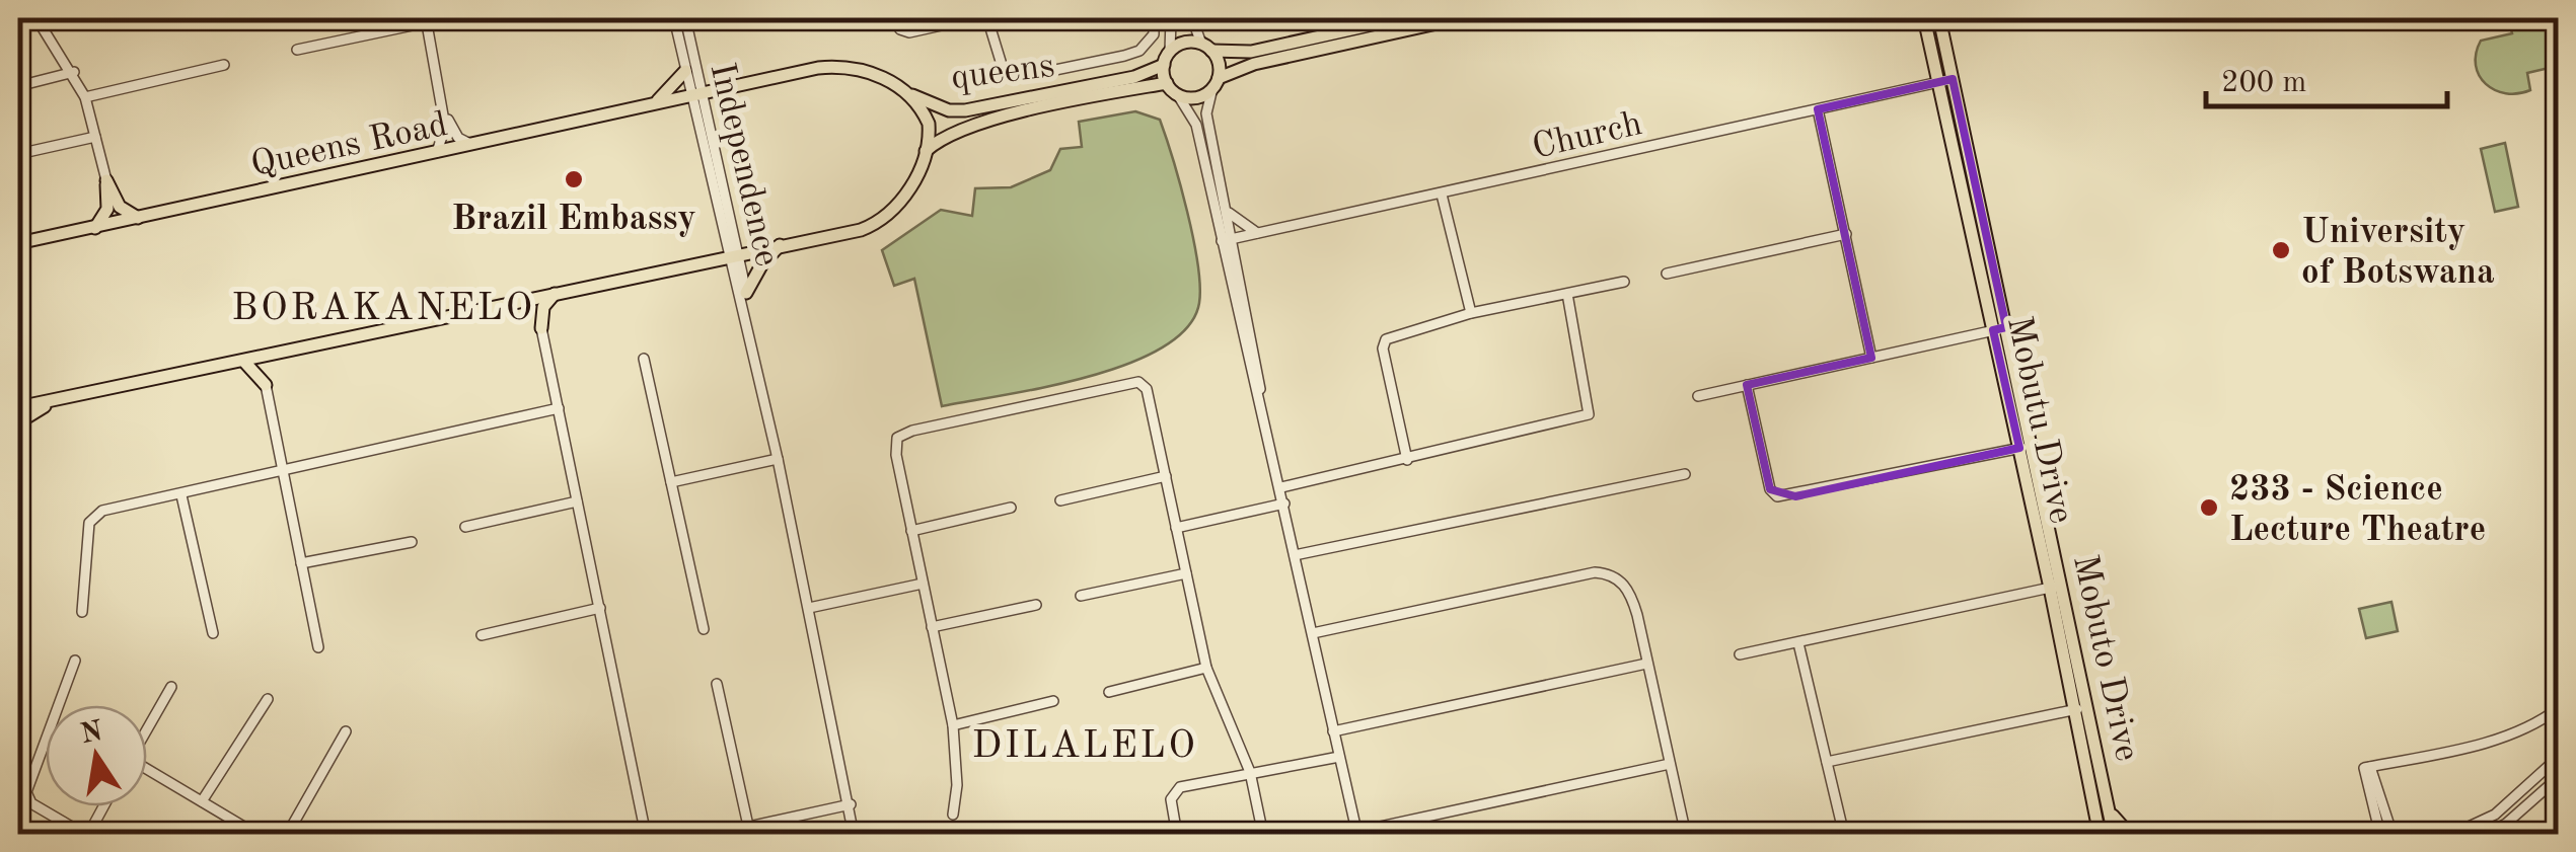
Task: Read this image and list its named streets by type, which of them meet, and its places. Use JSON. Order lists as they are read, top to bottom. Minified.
{"streets":{"main road":["queens","Queens Road","Mobutu Drive","Mobuto Drive"],"street":["Church","Independence"]},"crossings":[["queens","Queens Road"],["queens","Independence"],["Church","Mobutu Drive"],["Queens Road","Independence"],["Mobutu Drive","Mobuto Drive"]],"districts":["BORAKANELO","DILALELO"],"places":["Brazil Embassy","University of Botswana","233 - Science Lecture Theatre"],"scale_bar":"200 m","north":"top"}
